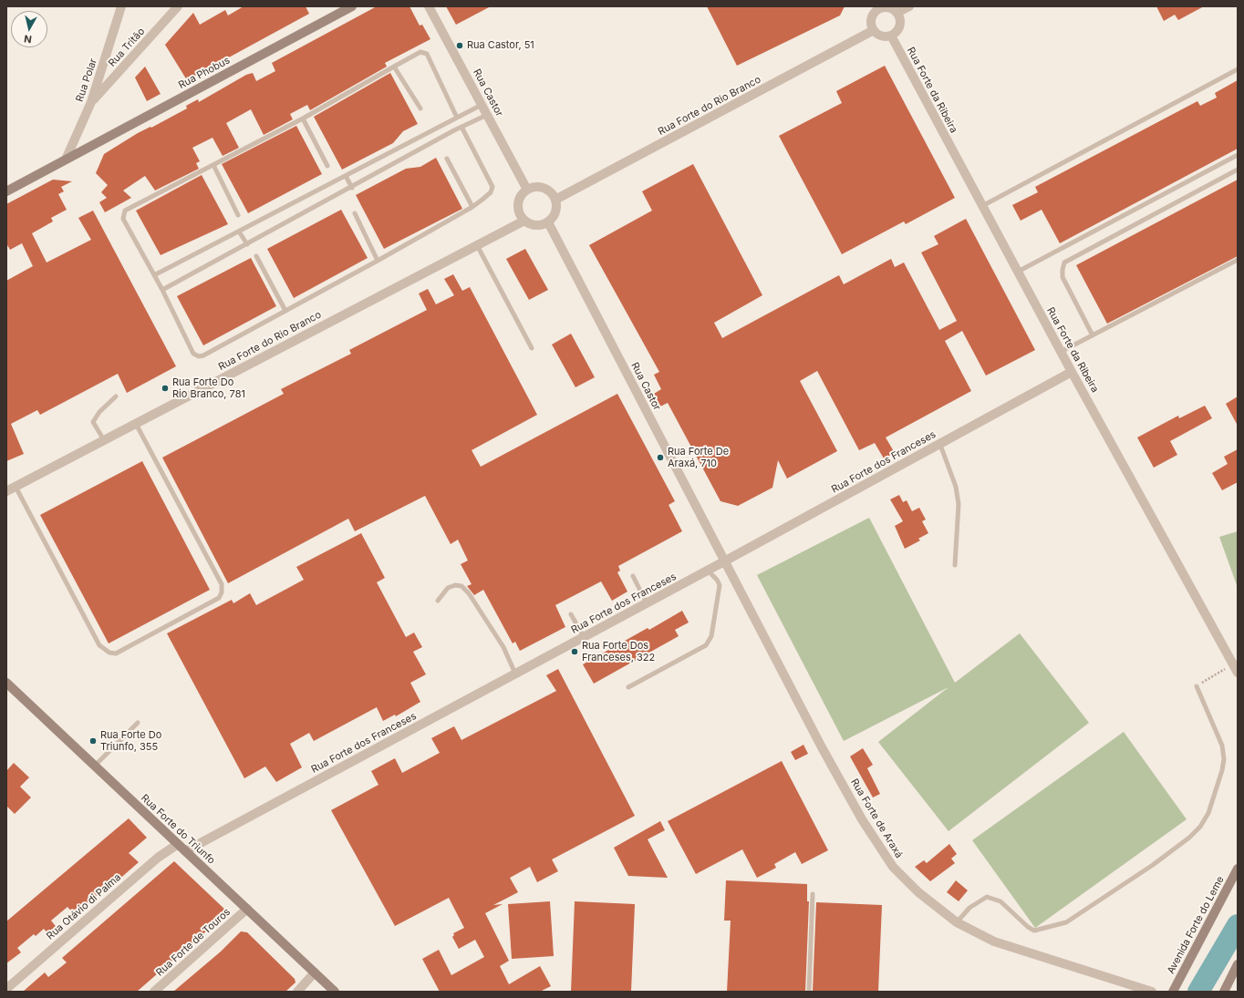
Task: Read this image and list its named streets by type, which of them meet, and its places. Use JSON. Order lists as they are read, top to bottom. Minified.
{"streets":{"street":["Rua Tritão","Rua Phobus","Rua Polar","Rua Forte da Ribeira","Rua Castor","Rua Forte do Rio Branco","Rua Forte dos Franceses","Rua Forte de Araxá","Rua Forte do Triunfo","Rua Otávio di Palma","Avenida Forte do Leme","Rua Forte de Touros"]},"crossings":[["Rua Tritão","Rua Polar"],["Rua Phobus","Rua Polar"],["Rua Forte da Ribeira","Rua Forte do Rio Branco"],["Rua Forte da Ribeira","Rua Forte dos Franceses"],["Rua Castor","Rua Forte do Rio Branco"],["Rua Castor","Rua Forte dos Franceses"],["Rua Castor","Rua Forte de Araxá"],["Rua Forte dos Franceses","Rua Forte de Araxá"],["Rua Forte dos Franceses","Rua Forte do Triunfo"],["Rua Forte do Triunfo","Rua Otávio di Palma"],["Rua Forte do Triunfo","Rua Forte de Touros"]],"places":["Rua Castor, 51","Rua Forte Do Rio Branco, 781","Rua Forte De Araxá, 710","Rua Forte Dos Franceses, 322","Rua Forte Do Triunfo, 355"],"north":"bottom"}
